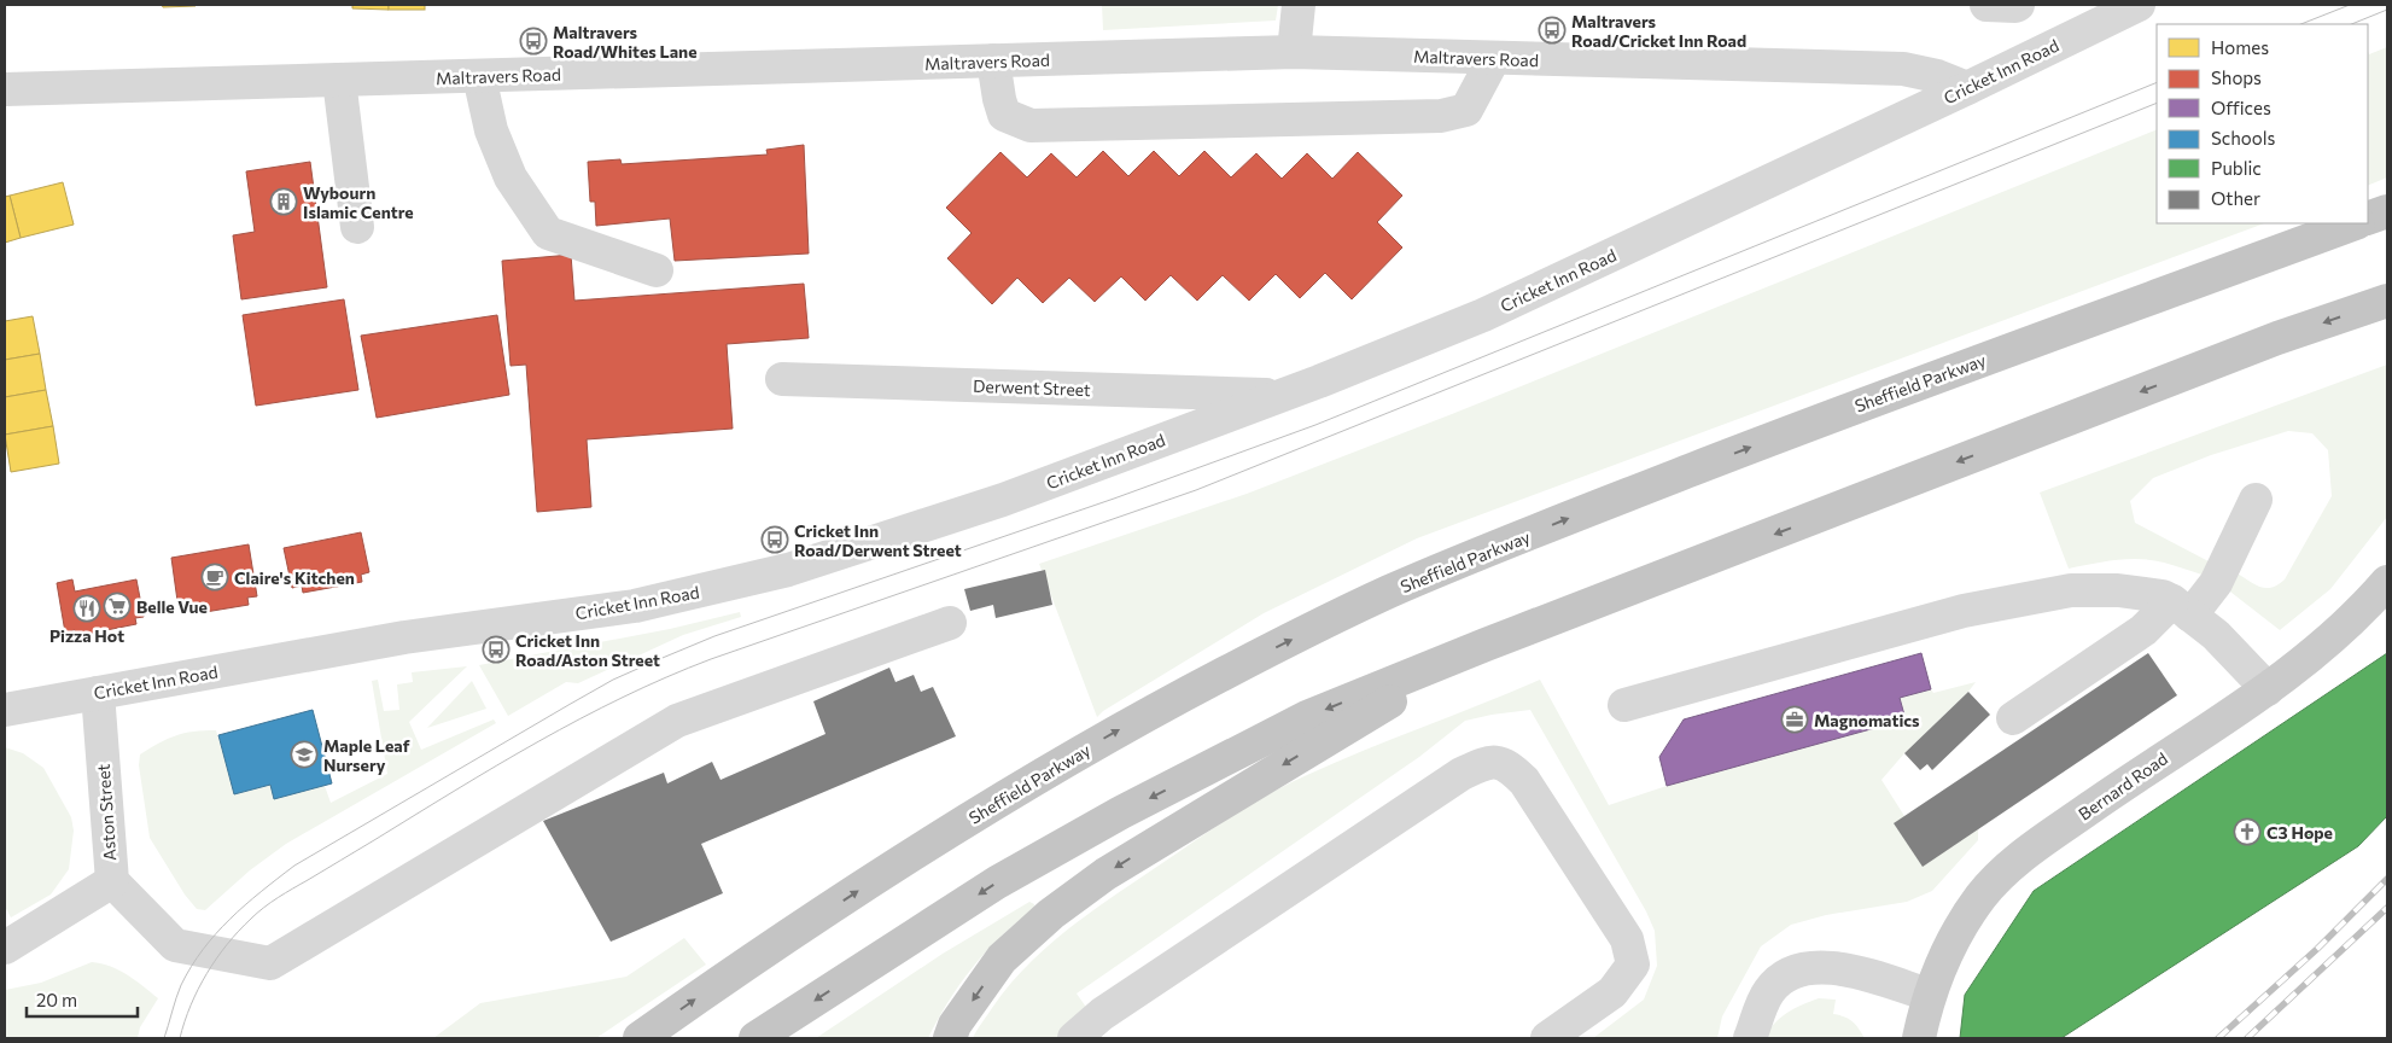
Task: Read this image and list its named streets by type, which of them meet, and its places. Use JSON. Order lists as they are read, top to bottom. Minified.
{"streets":{"highway":["Sheffield Parkway"],"main road":["Bernard Road"],"street":["Maltravers Road","Cricket Inn Road","Derwent Street","Aston Street"]},"crossings":[["Maltravers Road","Cricket Inn Road"],["Cricket Inn Road","Derwent Street"],["Cricket Inn Road","Aston Street"]],"places":{"bus stop":["Maltravers Road/Cricket Inn Road","Maltravers Road/Whites Lane","Cricket Inn Road/Derwent Street","Cricket Inn Road/Aston Street"],"building":["Wybourn Islamic Centre"],"cafe":["Claire's Kitchen"],"supermarket":["Belle Vue"],"restaurant":["Pizza Hot"],"office":["Magnomatics"],"school or university":["Maple Leaf Nursery"],"church":["C3 Hope"]},"legend":["Homes","Shops","Offices","Schools","Public","Other"],"scale_bar":"20 m"}
